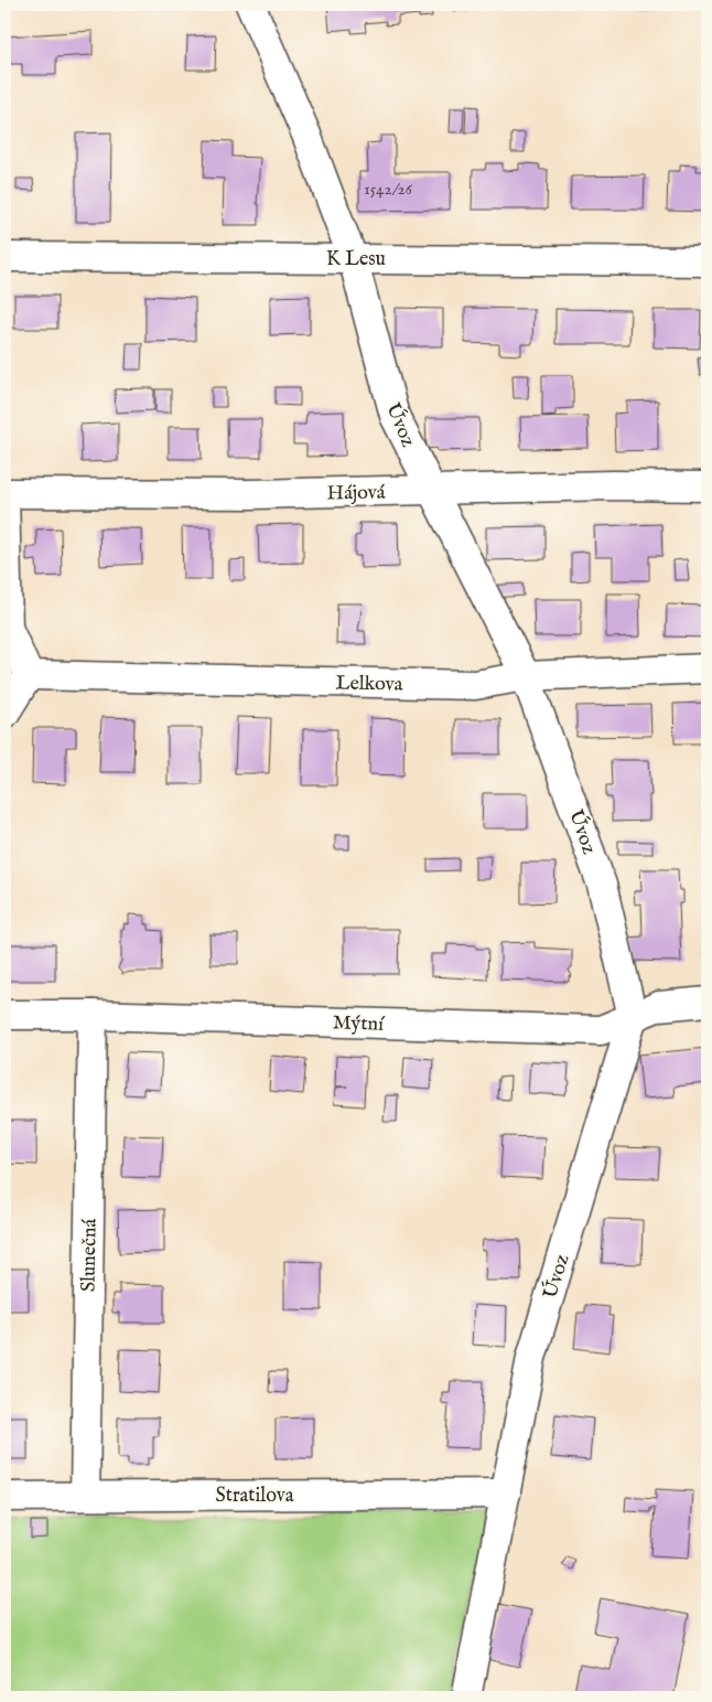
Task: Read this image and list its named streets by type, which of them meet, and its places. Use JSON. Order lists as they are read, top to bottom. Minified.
{"streets":{"street":["K Lesu","Úvoz","Hájová","Lelkova","Mýtní","Slunečná","Stratilova"]},"crossings":[["K Lesu","Úvoz"],["Úvoz","Hájová"],["Úvoz","Lelkova"],["Úvoz","Mýtní"],["Úvoz","Stratilova"],["Mýtní","Slunečná"],["Slunečná","Stratilova"]],"house_numbers":["1542/26"]}
